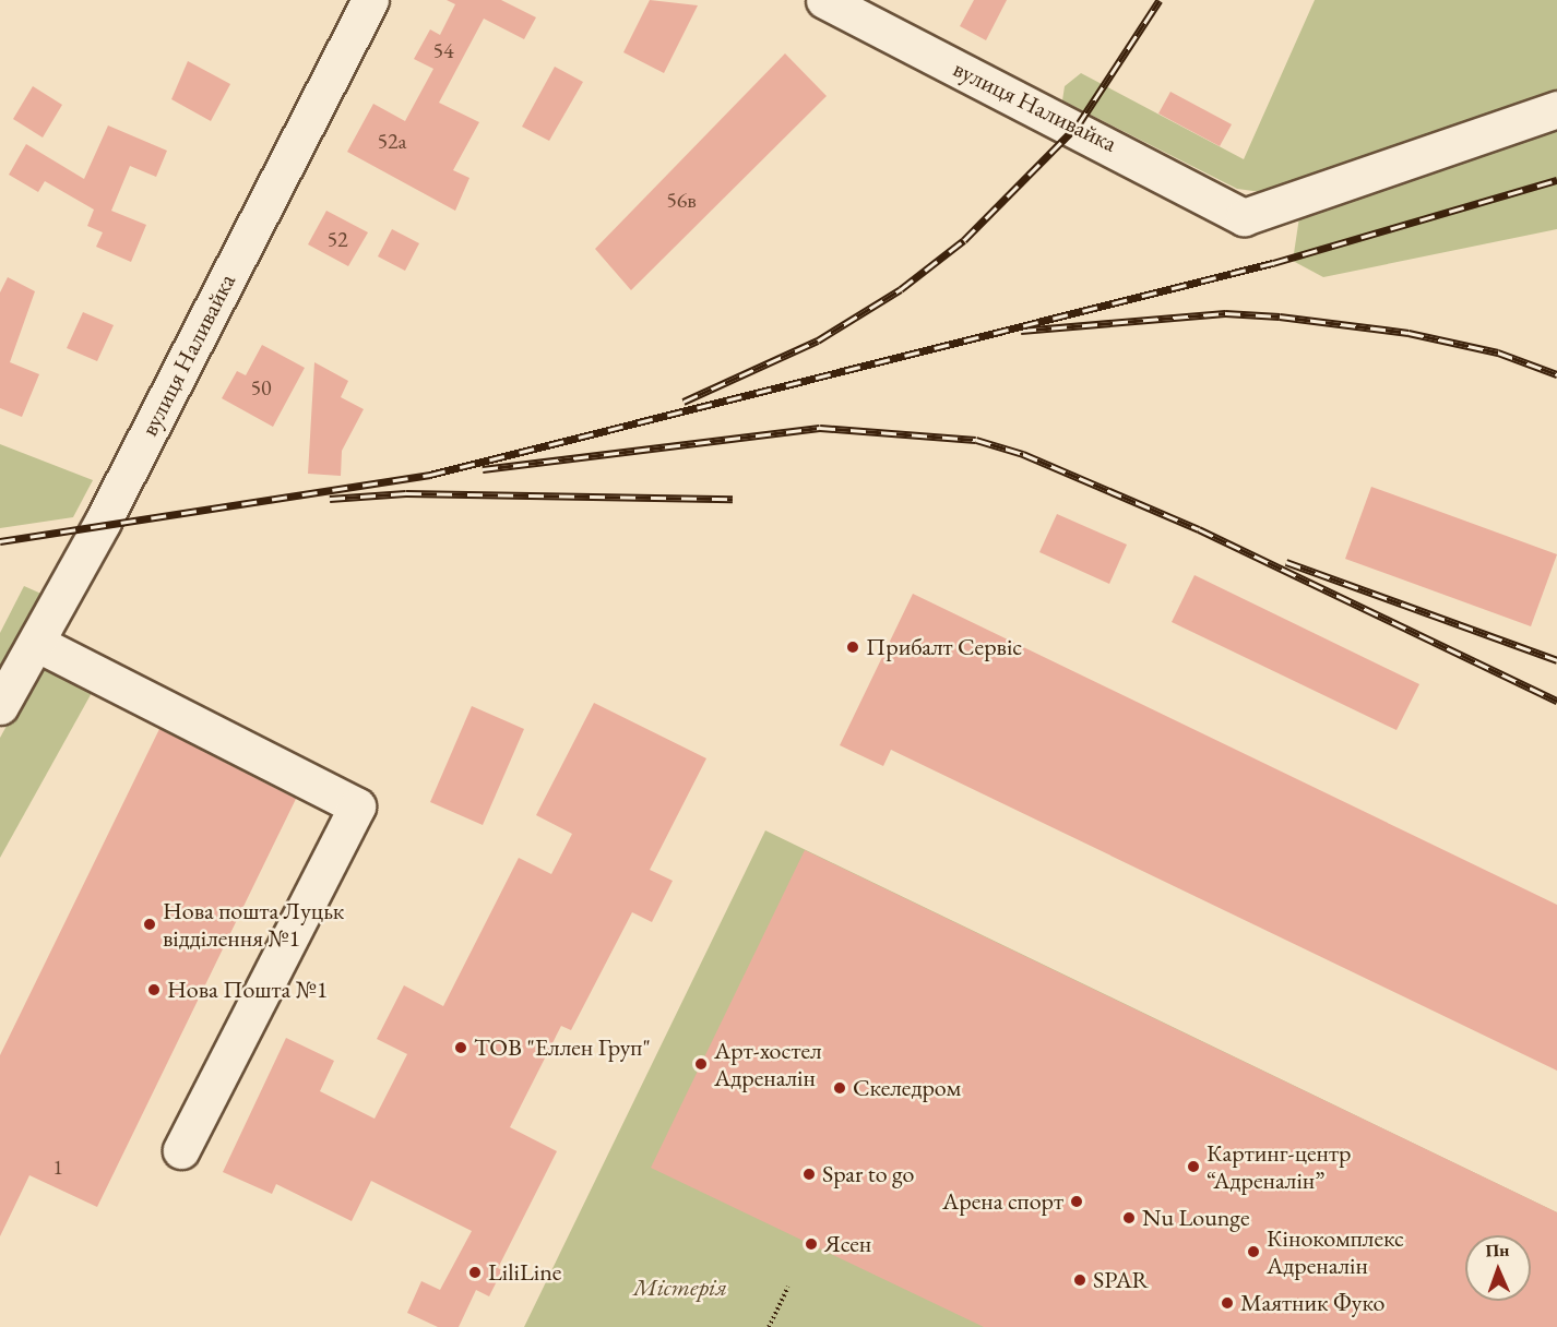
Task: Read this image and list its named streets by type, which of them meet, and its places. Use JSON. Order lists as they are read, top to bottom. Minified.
{"streets":{"street":["вулиця Наливайка"]},"parks":["Містерія"],"places":["Прибалт Сервіс","Нова пошта Луцьк відділення №1","Нова Пошта №1","ТОВ \"Еллен Груп\"","Арт-хостел Адреналін","Скеледром","Картинг-центр “Адреналін”","Spar to go","Арена спорт","Nu Lounge","Ясен","Кінокомплекс Адреналін","LiliLine","SPAR","Маятник Фуко"],"house_numbers":["54","52а","56в","52","50","1"],"north":"top"}
